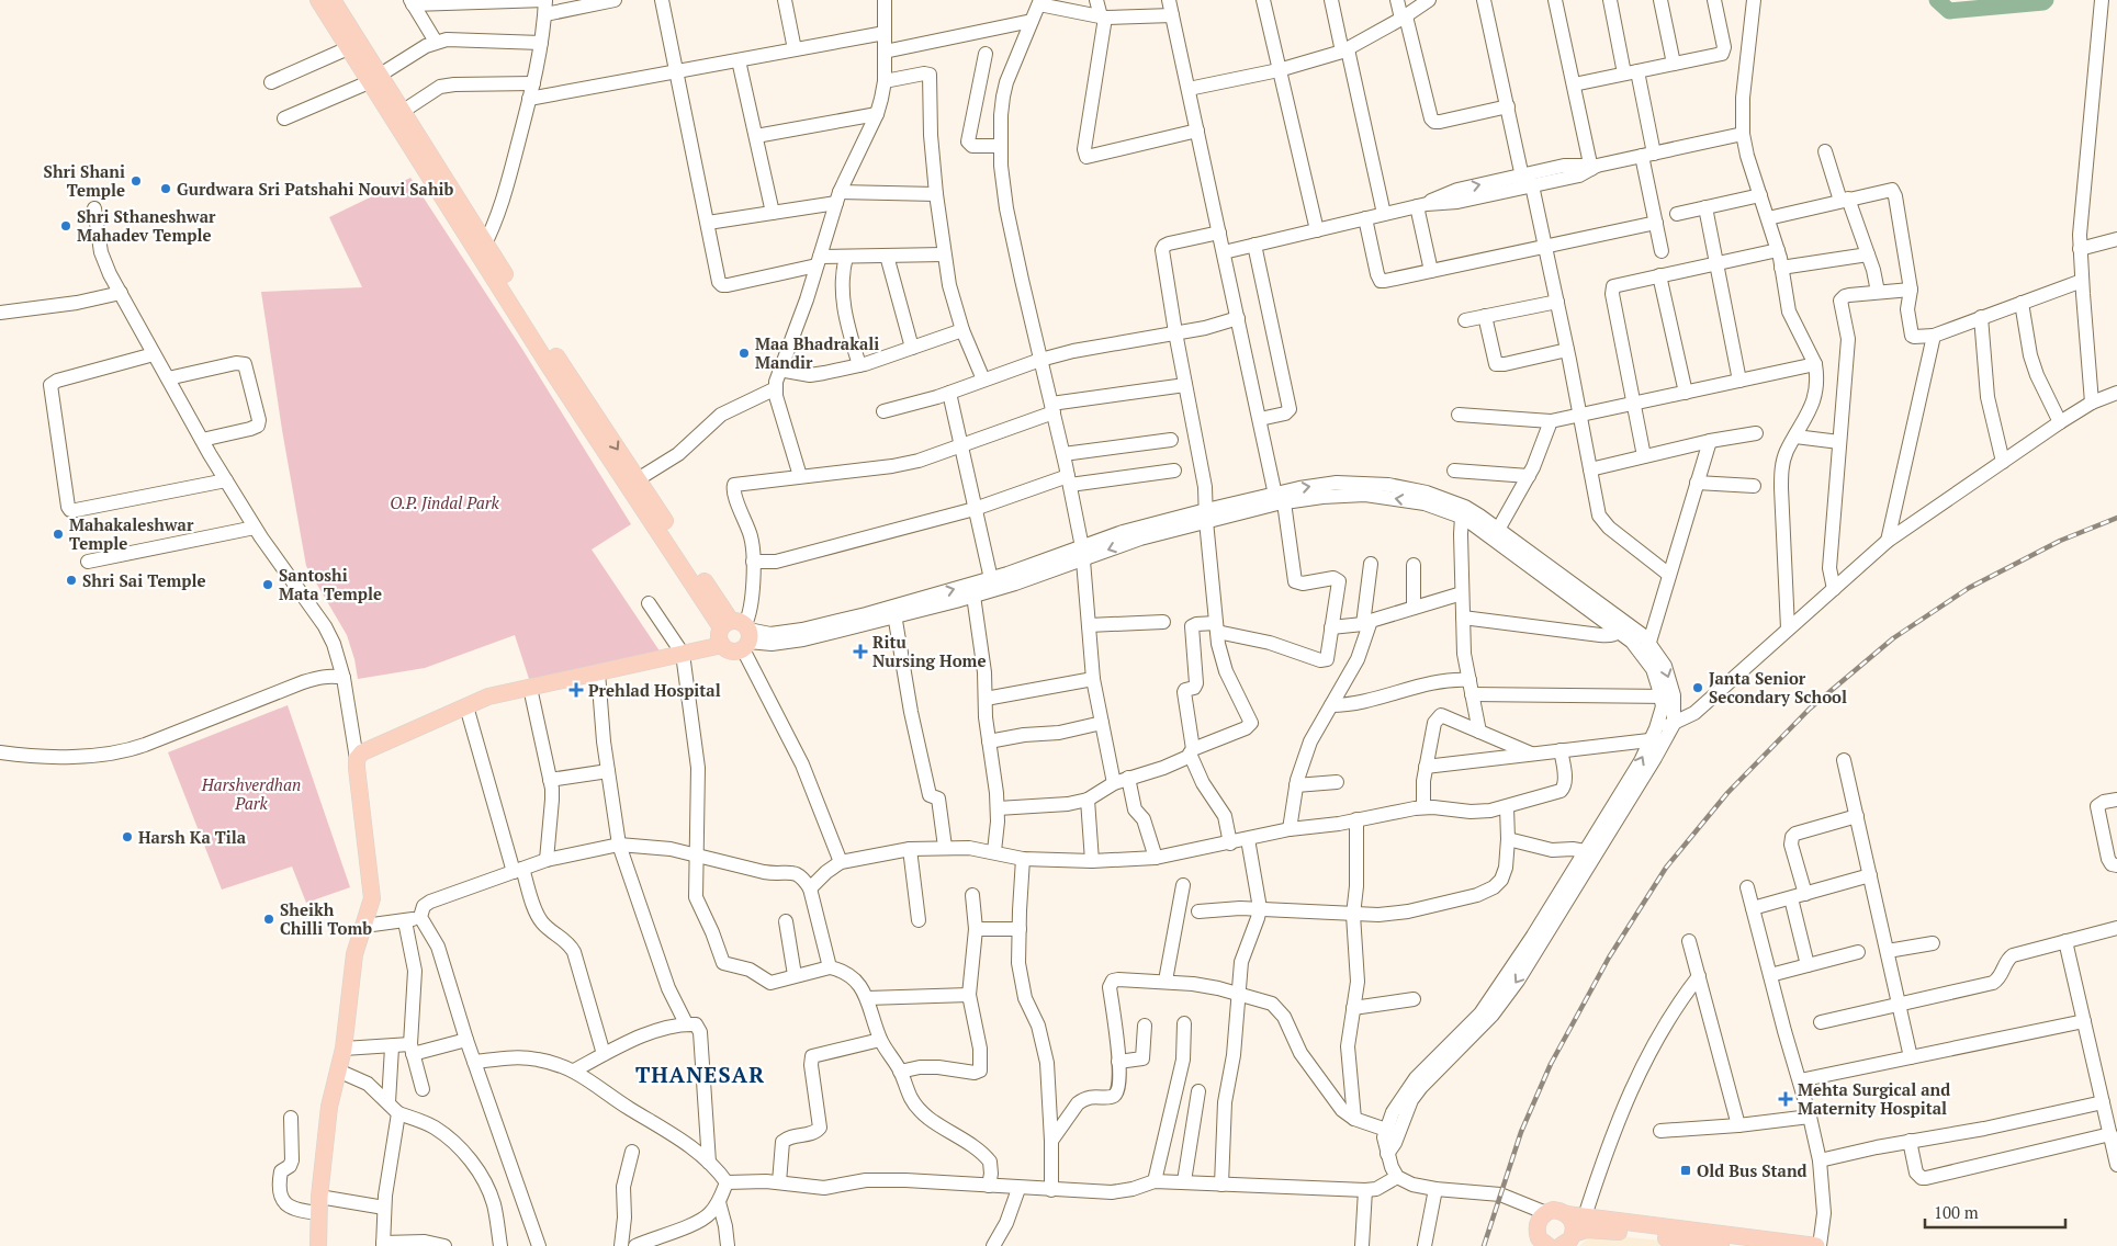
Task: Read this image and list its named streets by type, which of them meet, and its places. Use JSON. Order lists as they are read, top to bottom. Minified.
{"districts":["THANESAR"],"parks":["O.P. Jindal Park","Harshverdhan Park"],"places":{"other":["Shri Shani Temple","Gurdwara Sri Patshahi Nouvi Sahib","Shri Sthaneshwar Mahadev Temple","Maa Bhadrakali Mandir","Mahakaleshwar Temple","Shri Sai Temple","Santoshi Mata Temple","Janta Senior Secondary School","Harsh Ka Tila","Sheikh Chilli Tomb"],"health":["Ritu Nursing Home","Prehlad Hospital","Mehta Surgical and Maternity Hospital"],"transit":["Old Bus Stand"]},"scale_bar":"100 m"}
